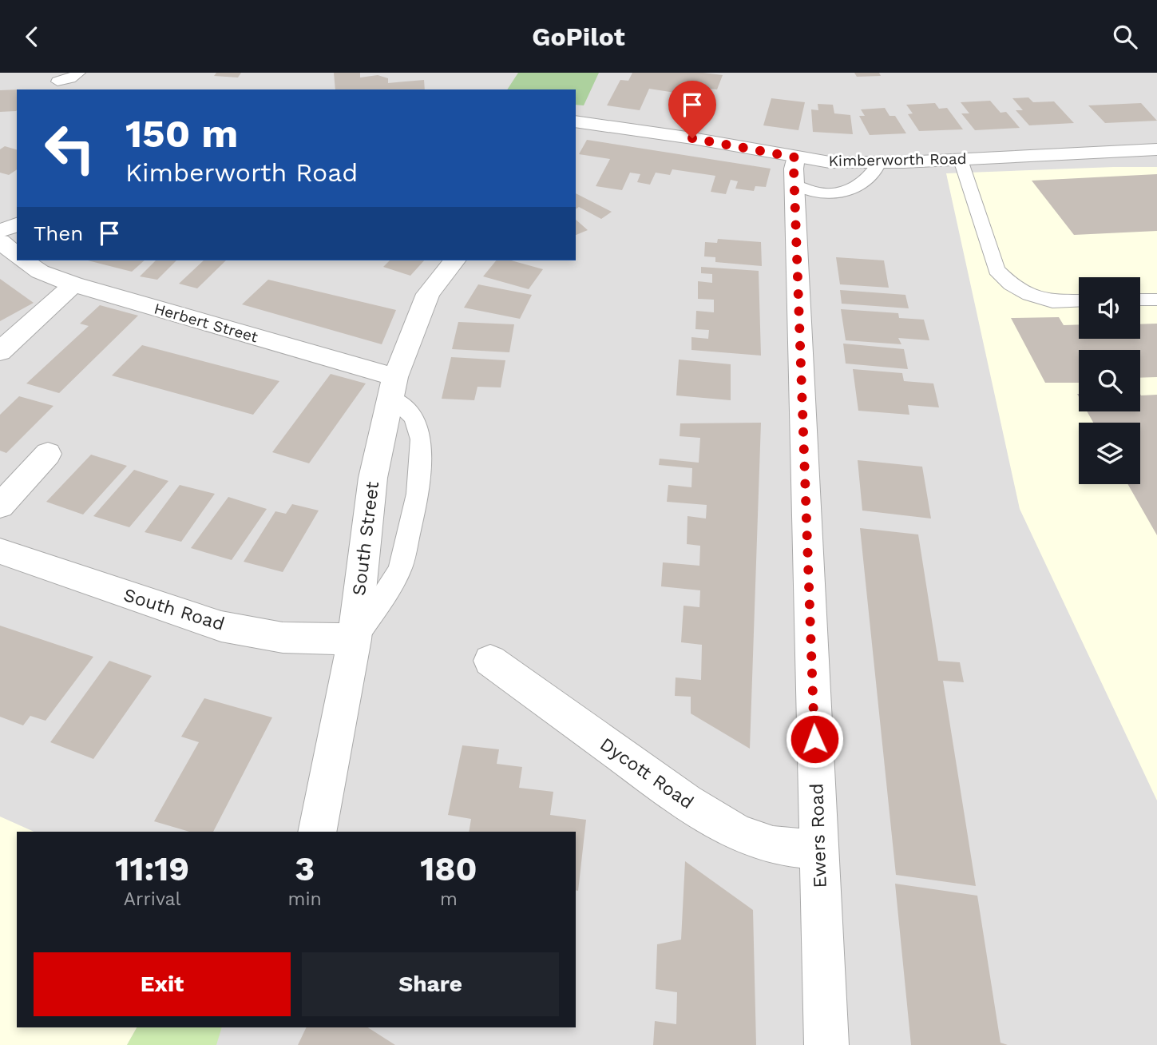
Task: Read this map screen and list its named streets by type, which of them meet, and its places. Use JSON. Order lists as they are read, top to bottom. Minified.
{"streets":{"street":["Kimberworth Road","Herbert Street","South Street","South Road","Dycott Road","Ewers Road"]},"crossings":[["Kimberworth Road","Ewers Road"],["Herbert Street","South Street"],["South Street","South Road"],["Dycott Road","Ewers Road"]],"page":{"header":"GoPilot","turn":["150 m","Kimberworth Road"],"then":"Then","eta":["11:19","Arrival","3","min","180","m"],"buttons":["Exit","Share"]}}
